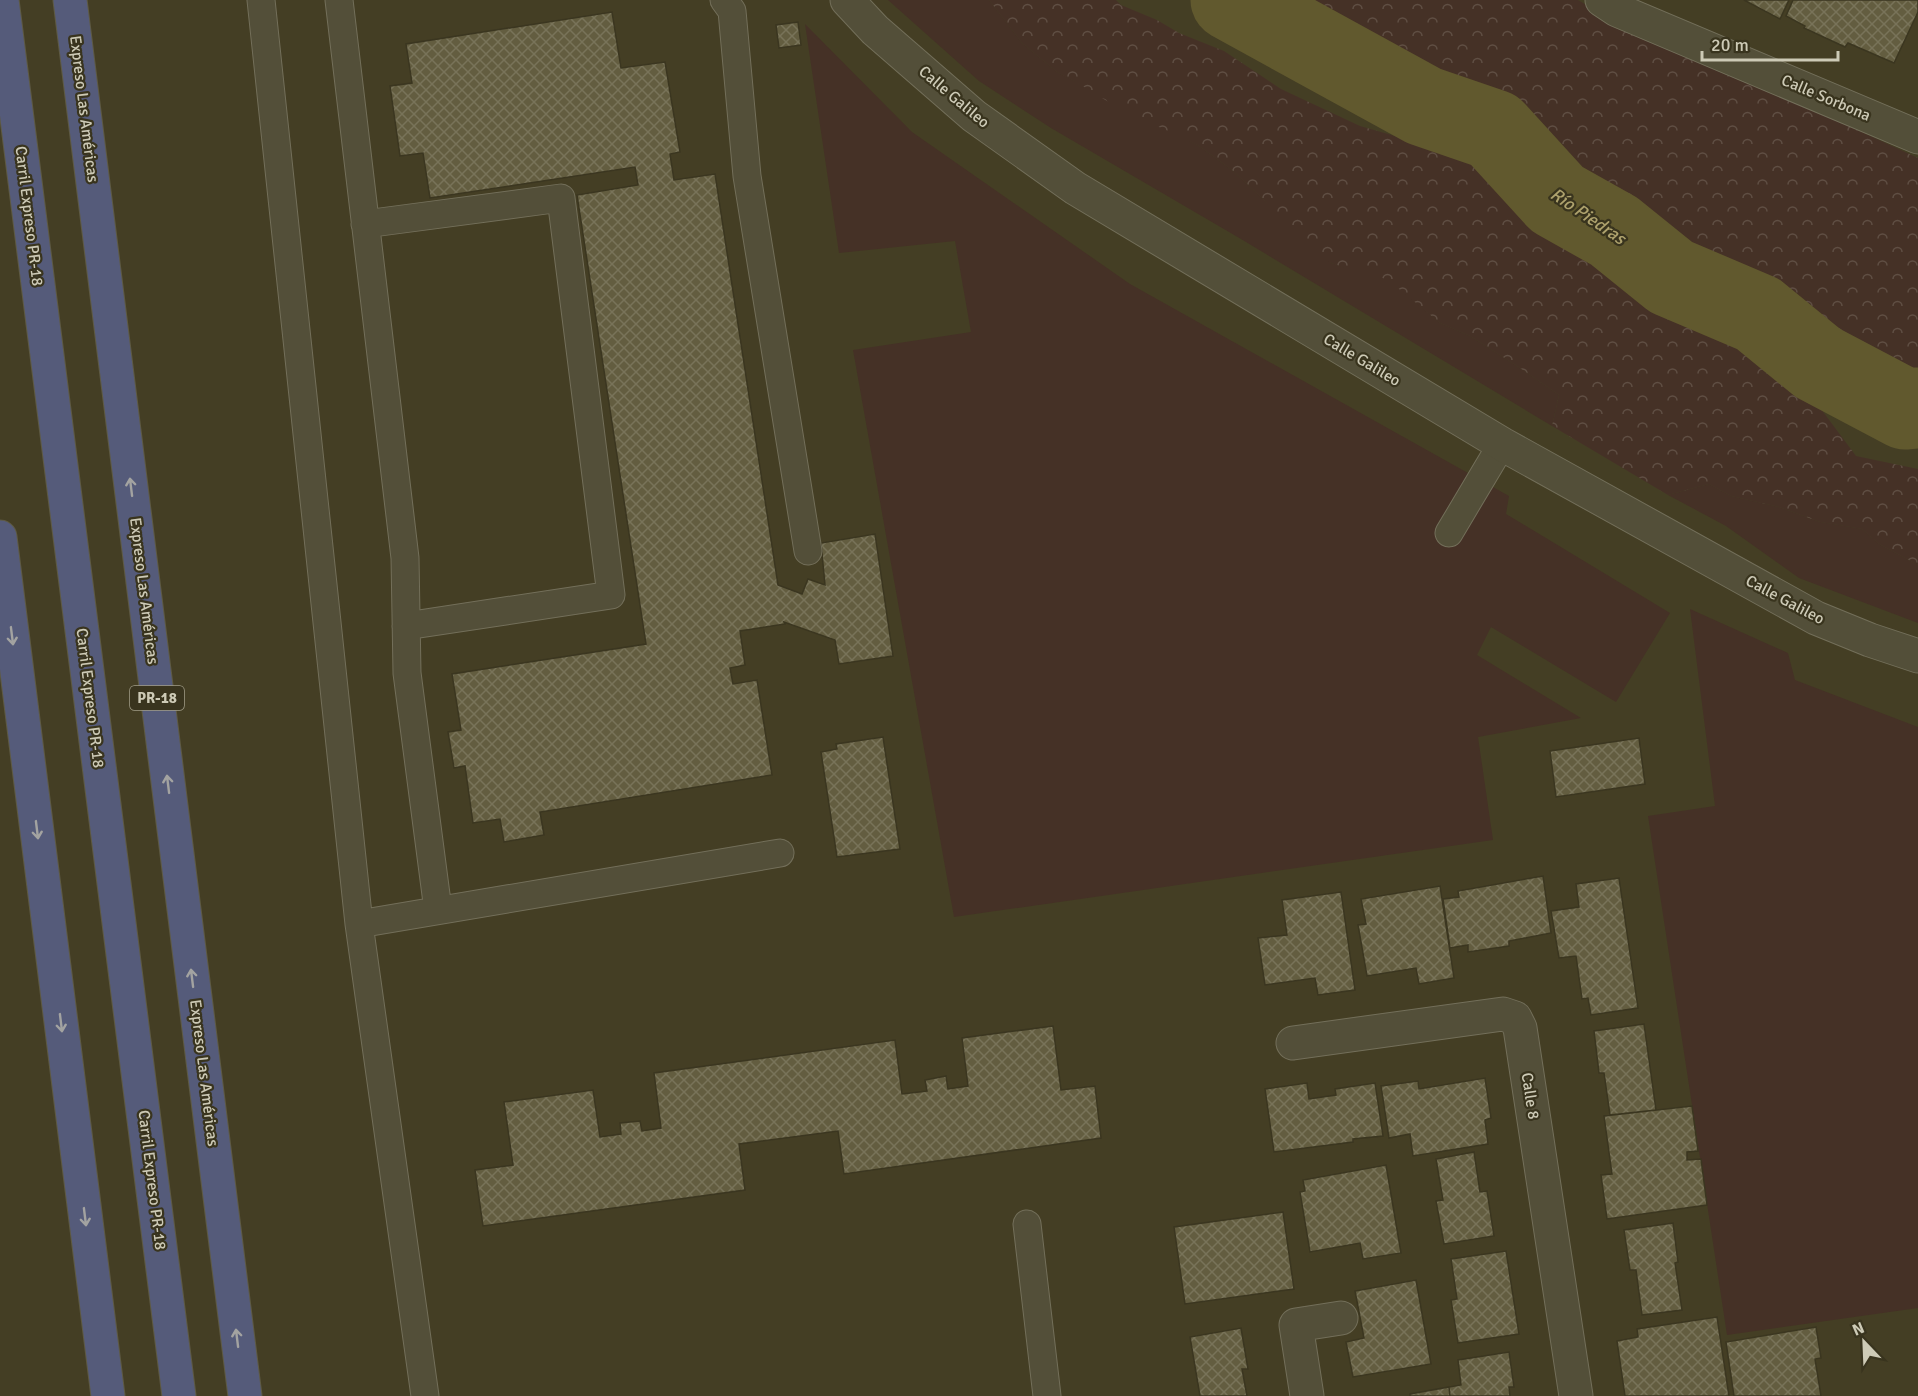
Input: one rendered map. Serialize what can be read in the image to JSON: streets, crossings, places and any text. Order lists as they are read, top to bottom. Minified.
{"streets":{"highway":["Expreso Las Américas","Carril Expreso PR-18","PR-18"],"street":["Calle Galileo","Calle Sorbona","Calle 8"]},"water":["Río Piedras"],"scale_bar":"20 m","north":"top left"}
